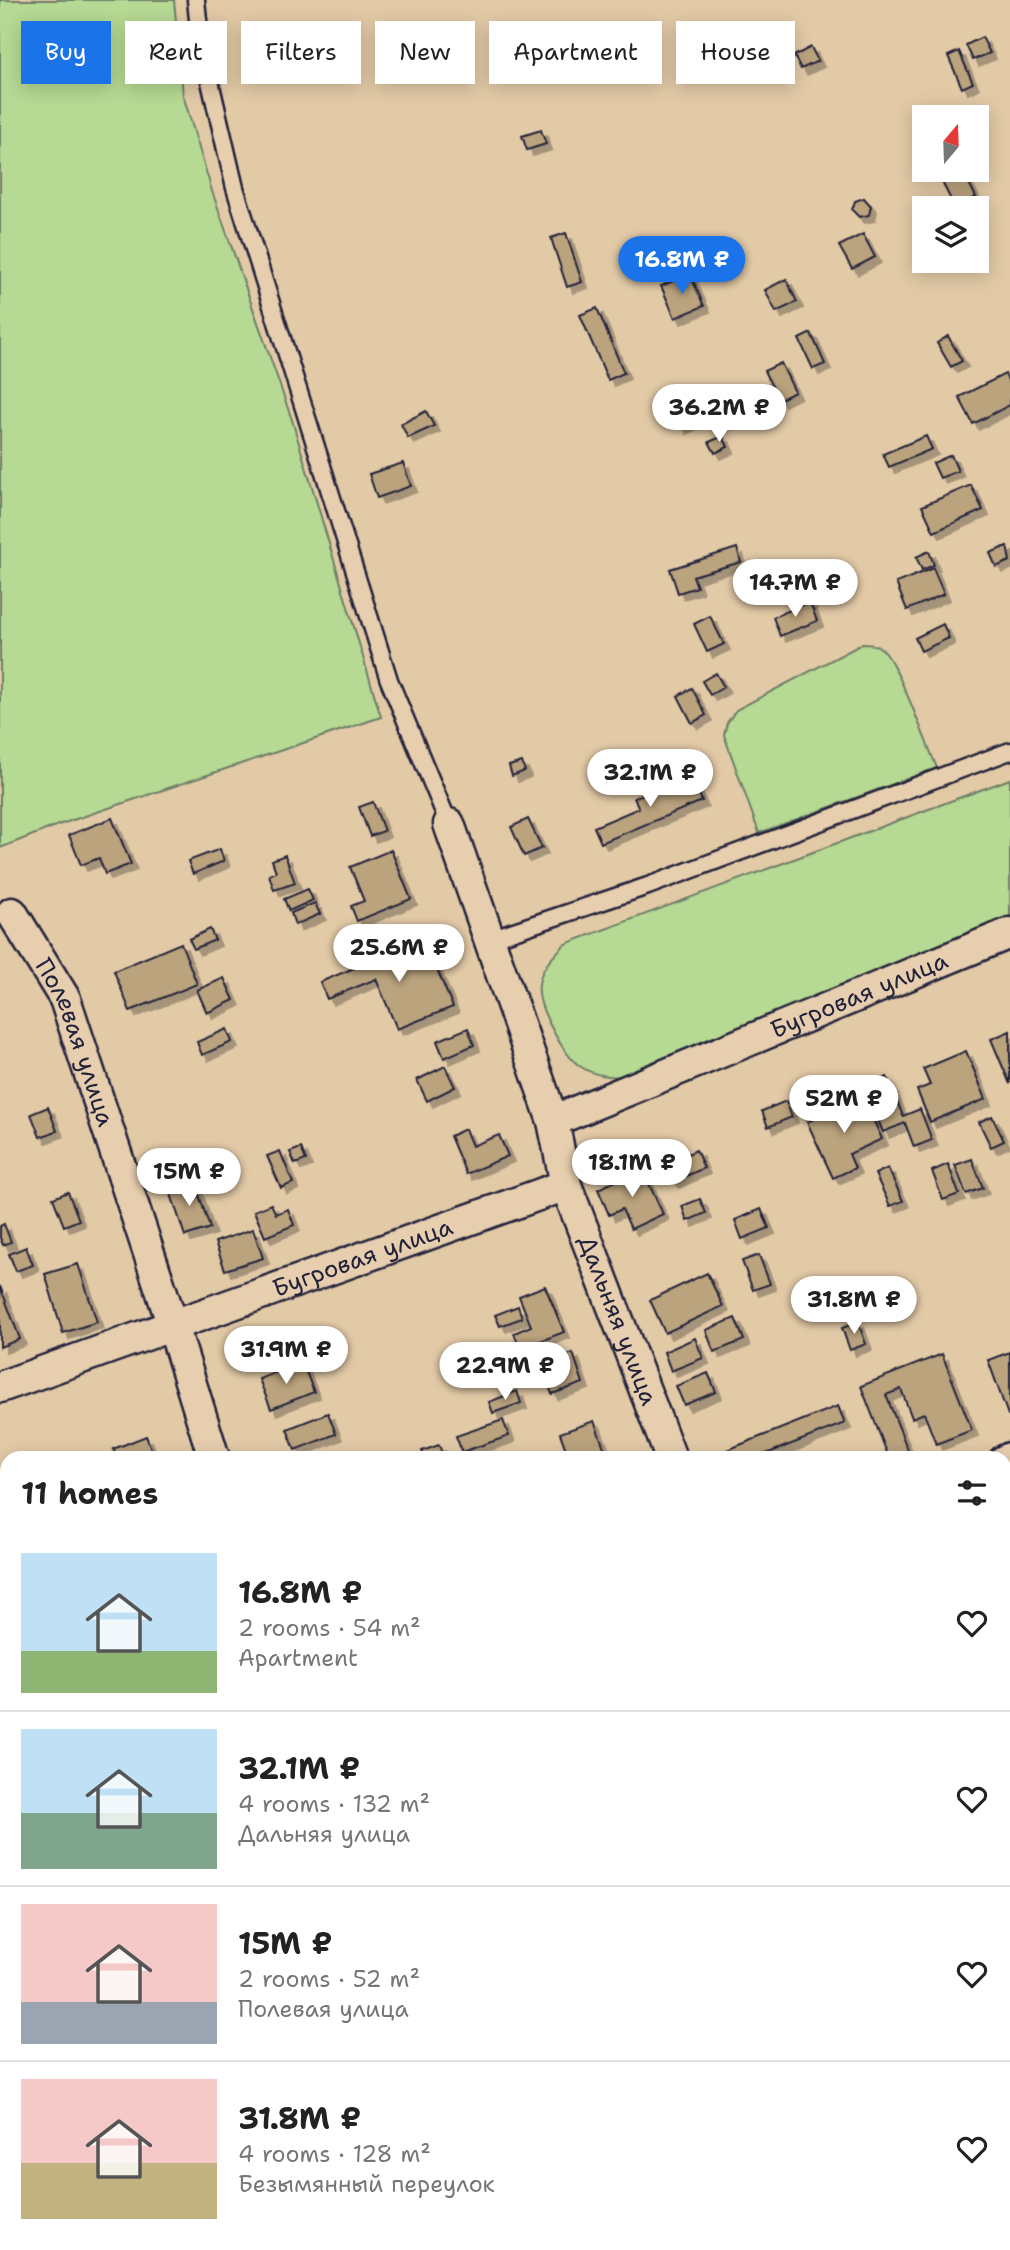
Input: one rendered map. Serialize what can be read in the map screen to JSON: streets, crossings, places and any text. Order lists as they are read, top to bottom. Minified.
{"streets":{"street":["Бугровая улица","Полевая улица","Дальняя улица"]},"crossings":[["Бугровая улица","Полевая улица"],["Бугровая улица","Дальняя улица"]],"north":"top","page":{"chip":["Buy","Rent","Filters","New","Apartment","House"],"price":["16.8M ₽","36.2M ₽","14.7M ₽","32.1M ₽","25.6M ₽","52M ₽","18.1M ₽","15M ₽","31.8M ₽","31.9M ₽","22.9M ₽"],"heading":"11 homes","list":[{"name":"16.8M ₽","note":"2 rooms · 54 m² · Apartment"},{"name":"32.1M ₽","note":"4 rooms · 132 m² · Дальняя улица"},{"name":"15M ₽","note":"2 rooms · 52 m² · Полевая улица"},{"name":"31.8M ₽","note":"4 rooms · 128 m² · Безымянный переулок"}]}}
